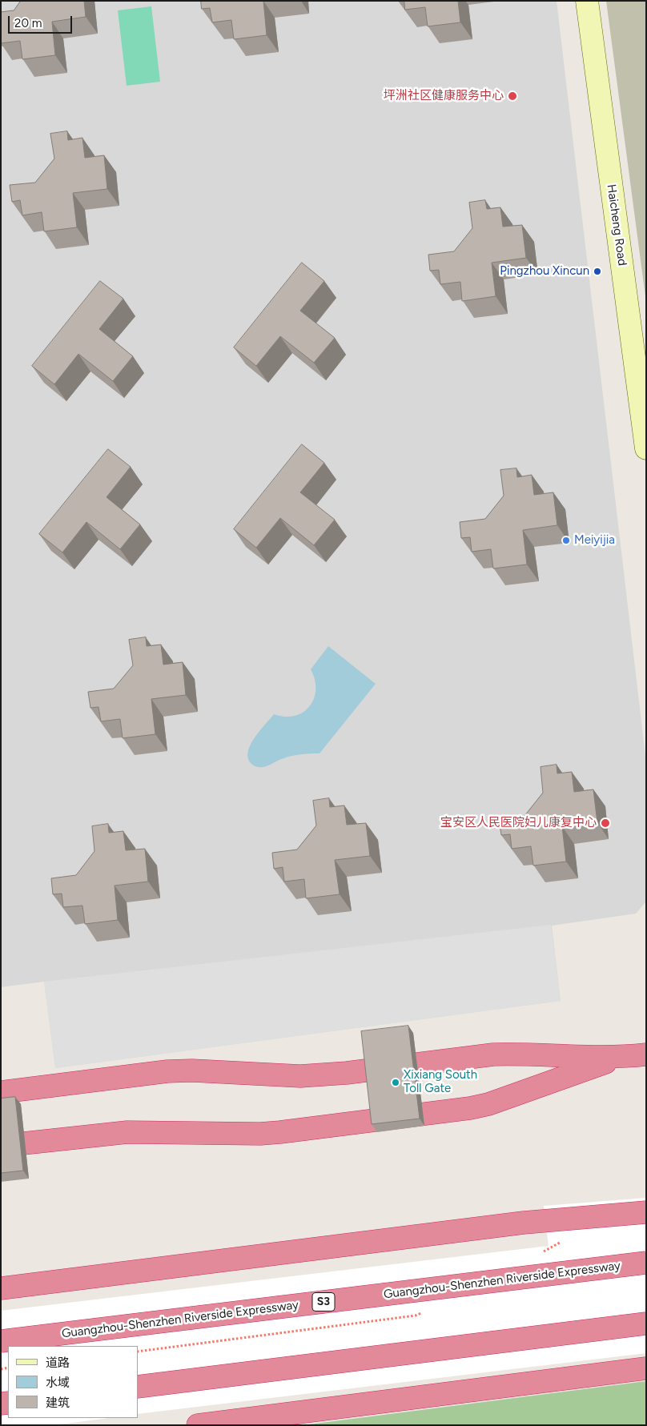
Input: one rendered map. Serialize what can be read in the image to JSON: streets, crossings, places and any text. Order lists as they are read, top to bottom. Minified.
{"streets":{"highway":["Guangzhou-Shenzhen Riverside Expressway","S3"],"main road":["Haicheng Road"]},"places":["坪洲社区健康服务中心","Pingzhou Xincun","Meiyijia","宝安区人民医院妇儿康复中心","Xixiang South Toll Gate"],"legend":["道路","水域","建筑"],"scale_bar":"20 m"}
